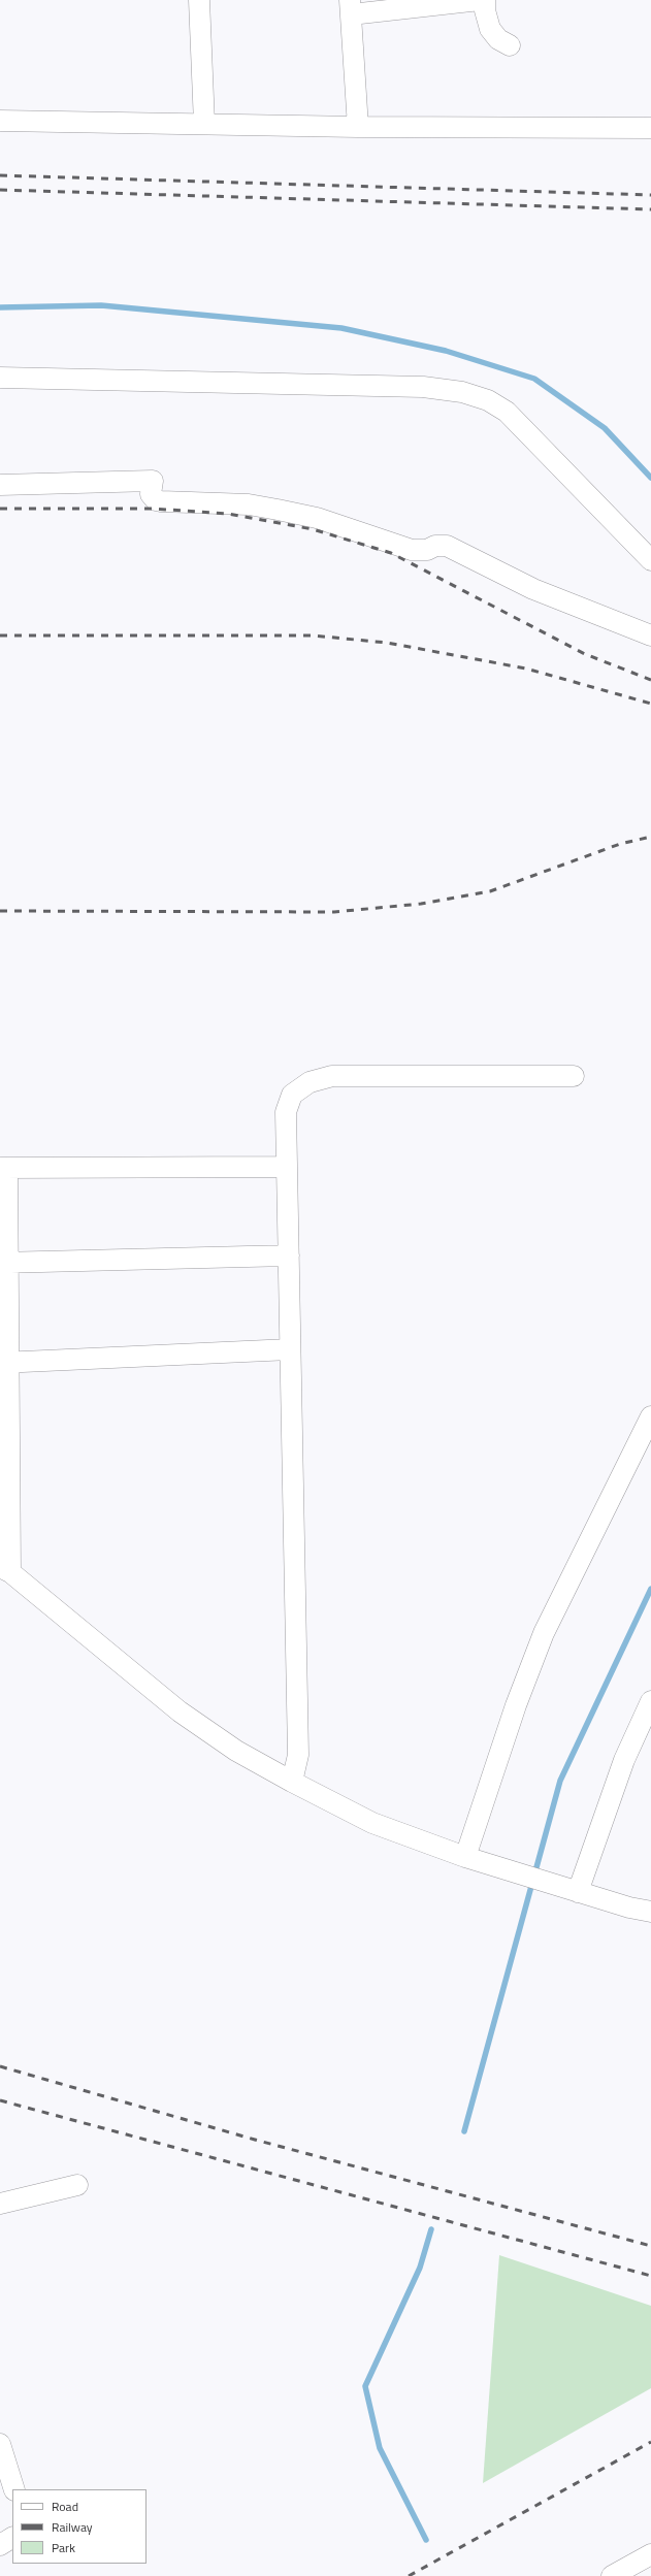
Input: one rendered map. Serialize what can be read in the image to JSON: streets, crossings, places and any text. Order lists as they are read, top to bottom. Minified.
{"legend":["Road","Railway","Park"]}
